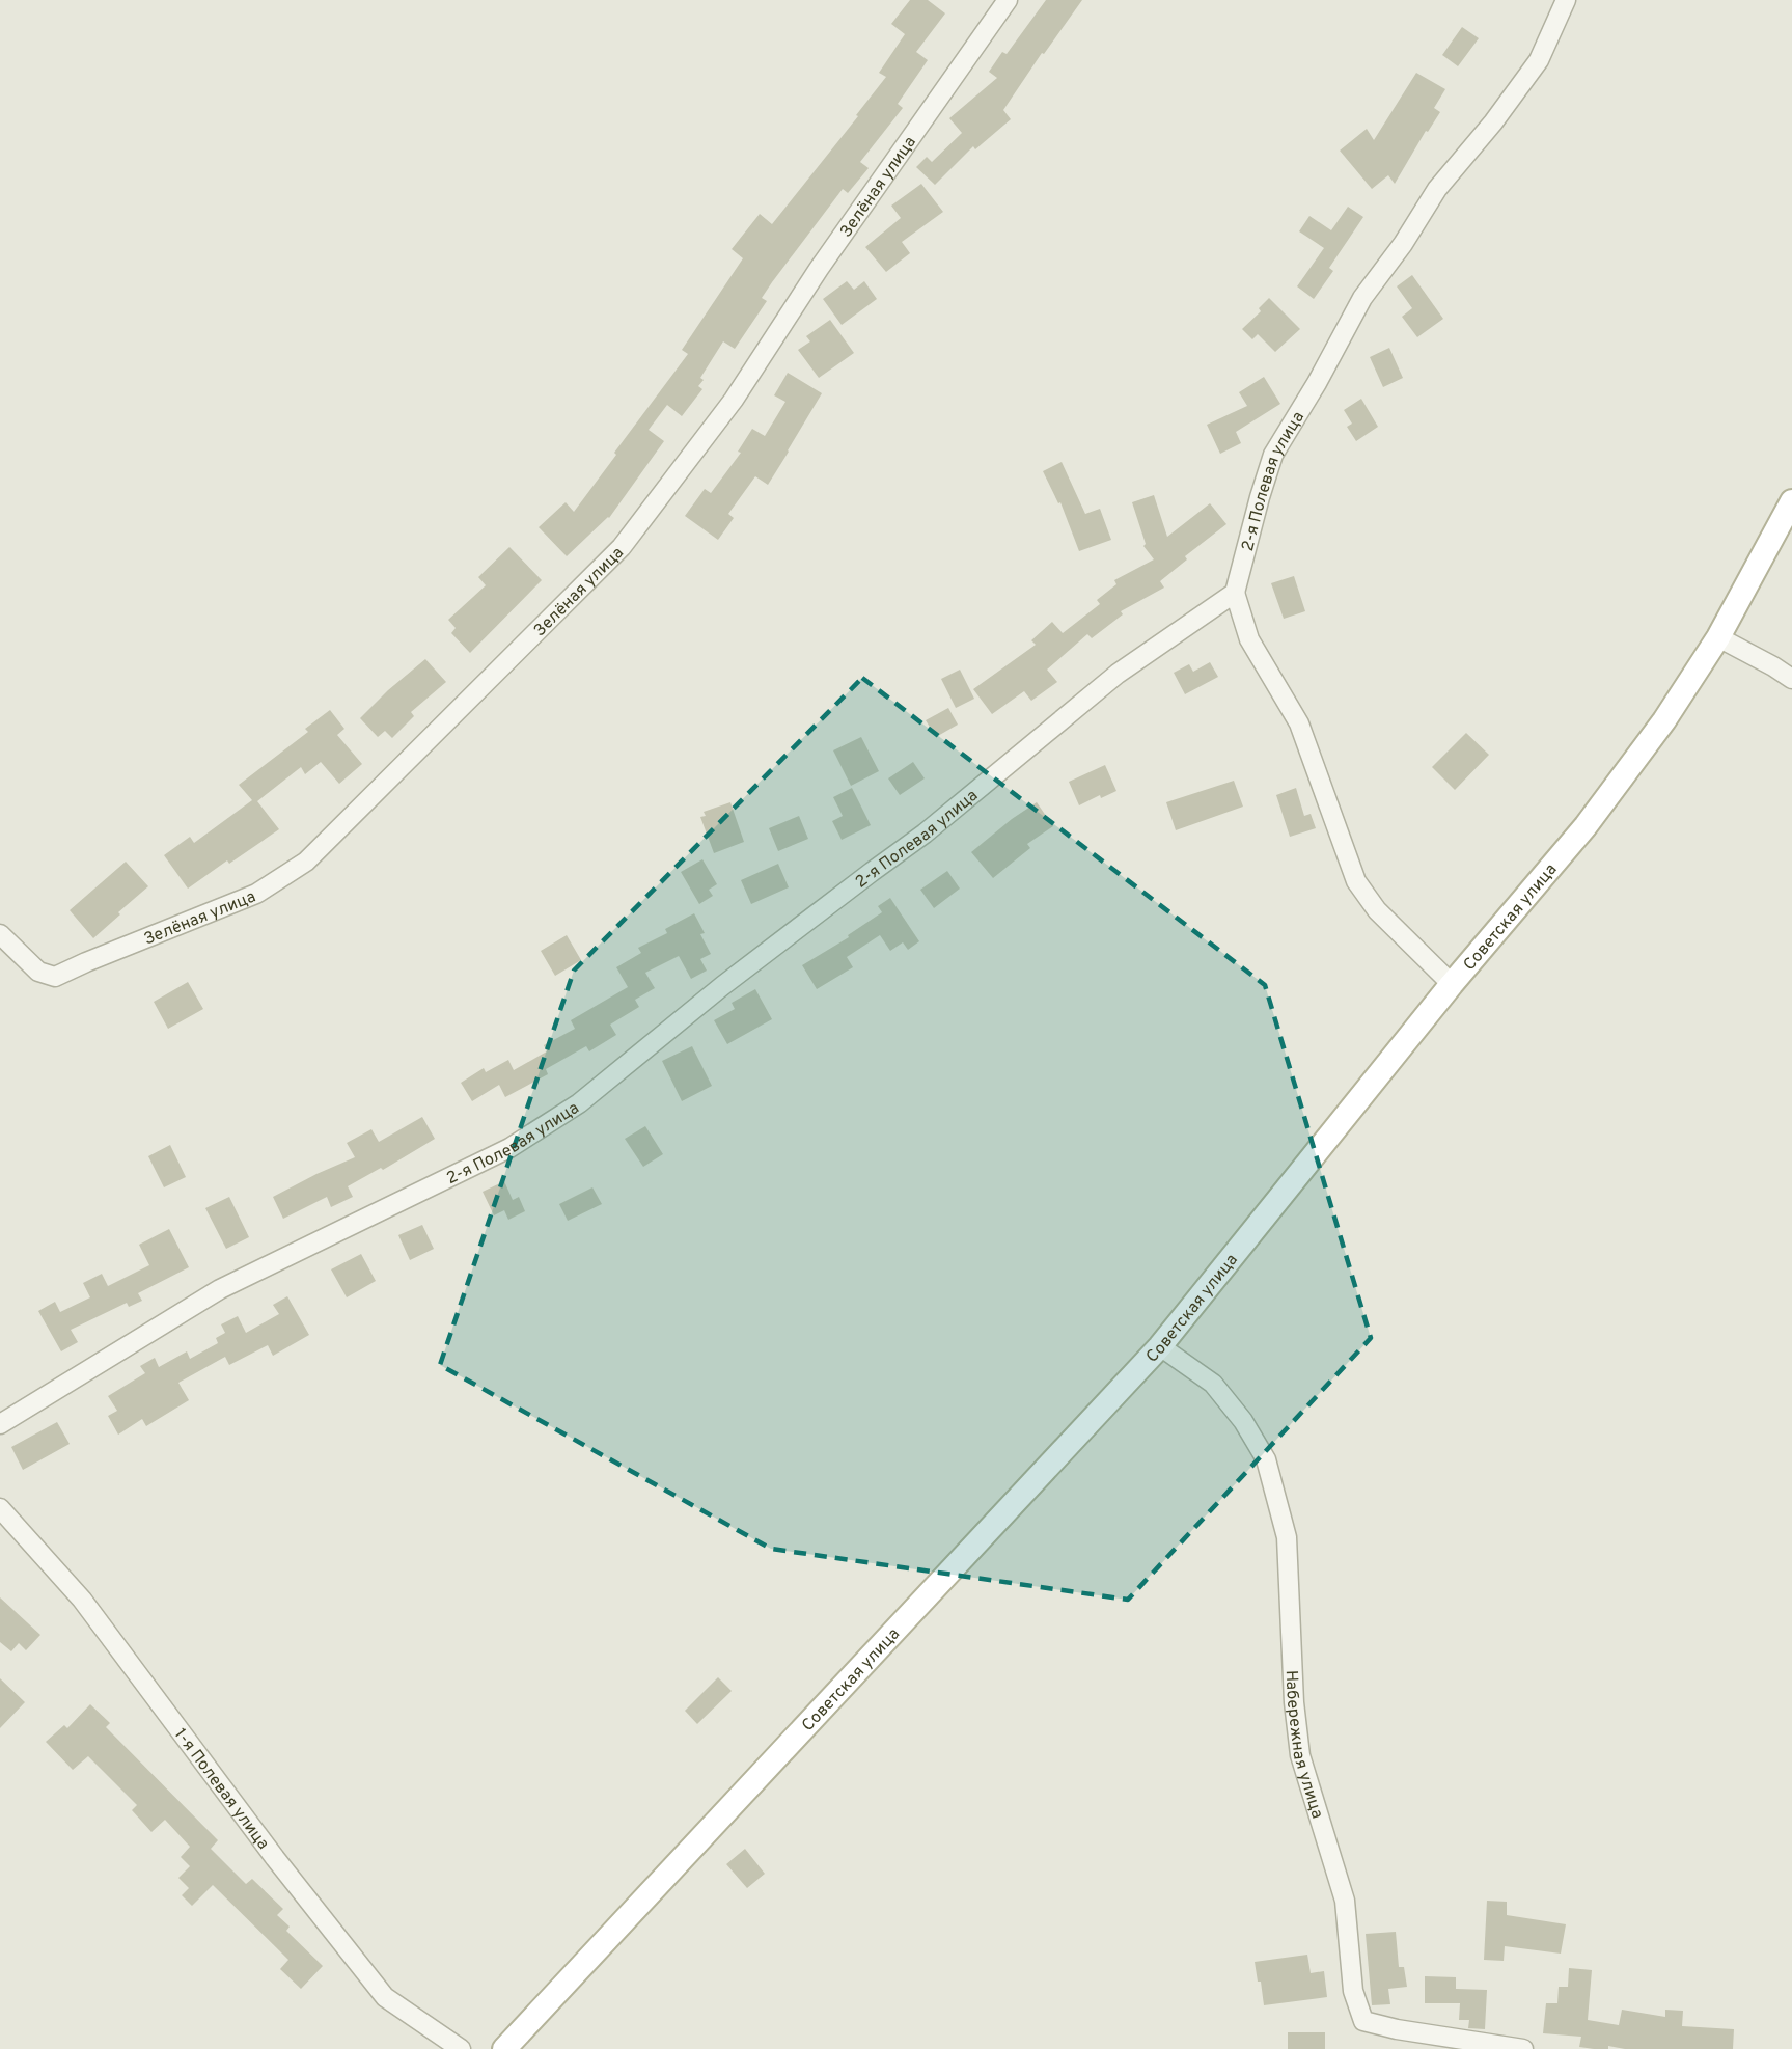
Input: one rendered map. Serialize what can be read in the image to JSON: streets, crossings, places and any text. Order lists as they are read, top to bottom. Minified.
{"streets":{"main road":["Советская улица"],"street":["Зелёная улица","2-я Полевая улица","Набережная улица","1-я Полевая улица"]},"crossings":[["Советская улица","Набережная улица"]]}
